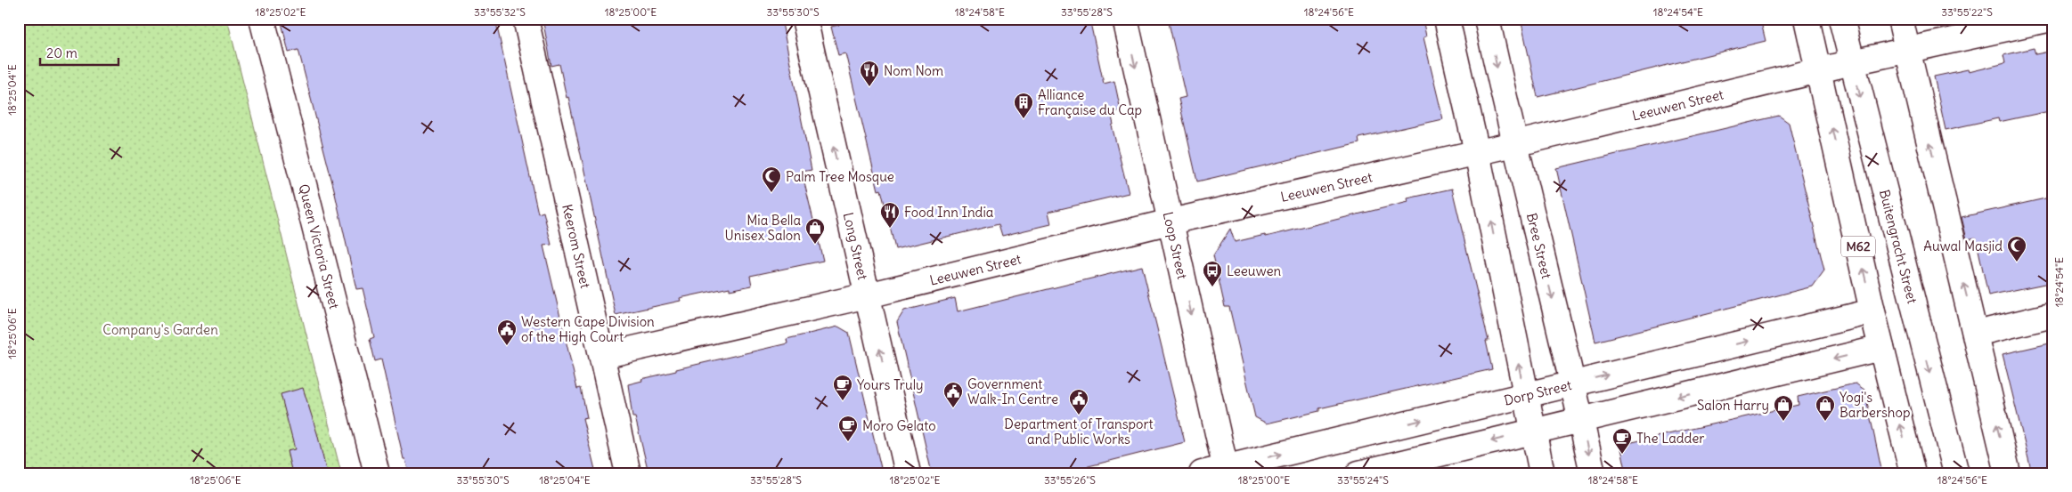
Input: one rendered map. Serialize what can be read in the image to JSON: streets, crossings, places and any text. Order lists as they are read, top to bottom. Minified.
{"streets":{"street":["Leeuwen Street","Queen Victoria Street","Keerom Street","Long Street","Loop Street","Bree Street","M62","Buitengracht Street","Dorp Street"]},"crossings":[["Leeuwen Street","Keerom Street"],["Leeuwen Street","Long Street"],["Leeuwen Street","Loop Street"],["Leeuwen Street","Bree Street"],["Leeuwen Street","M62"],["Leeuwen Street","Buitengracht Street"],["Loop Street","Dorp Street"],["Bree Street","Dorp Street"],["M62","Dorp Street"]],"one_way":["Long Street","Loop Street"],"parks":["Company's Garden"],"places":{"restaurant":["Nom Nom","Food Inn India"],"building":["Alliance Française du Cap"],"mosque":["Palm Tree Mosque","Auwal Masjid"],"shop":["Mia Bella Unisex Salon","Salon Harry","Yogi's Barbershop"],"bus stop":["Leeuwen"],"public building":["Western Cape Division of the High Court","Government Walk-In Centre","Department of Transport and Public Works"],"cafe":["Yours Truly","Moro Gelato","The Ladder"]},"scale_bar":"20 m","coordinates":["18°25'02\"E","33°55'32\"S","18°25'00\"E","33°55'30\"S","18°24'58\"E","33°55'28\"S","18°24'56\"E","18°24'54\"E","33°55'22\"S","18°25'04\"E","18°25'06\"E","33°55'26\"S","33°55'24\"S"]}
